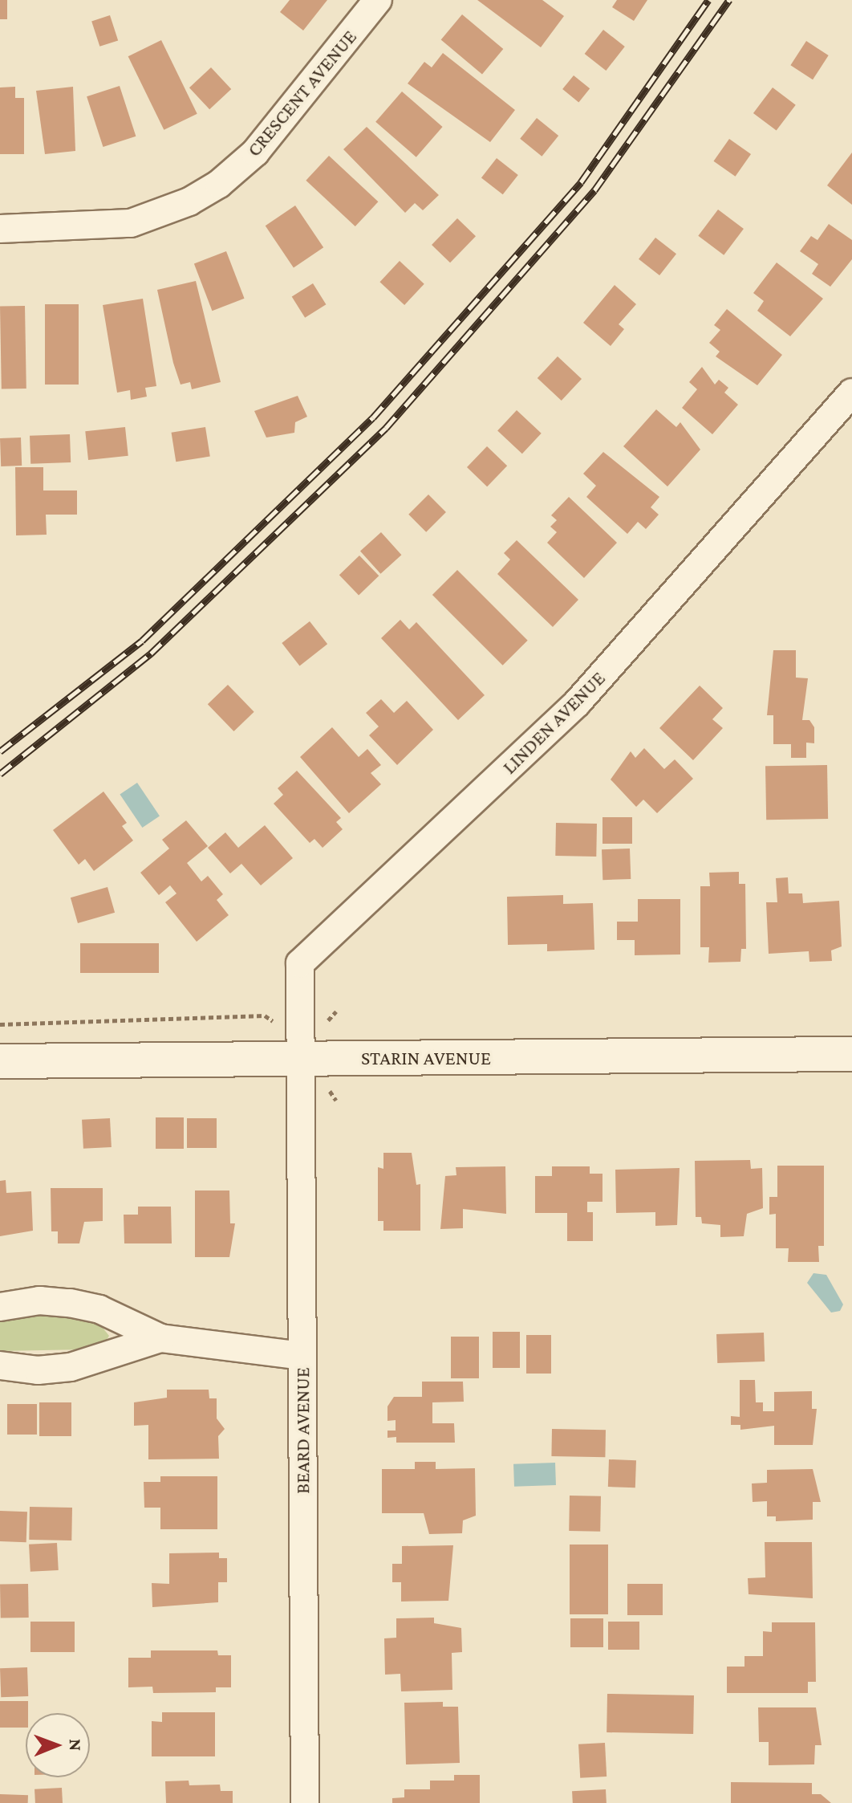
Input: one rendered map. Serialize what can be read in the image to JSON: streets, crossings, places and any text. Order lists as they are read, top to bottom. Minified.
{"streets":{"street":["CRESCENT AVENUE","LINDEN AVENUE","STARIN AVENUE","BEARD AVENUE"]},"crossings":[["LINDEN AVENUE","STARIN AVENUE"],["LINDEN AVENUE","BEARD AVENUE"],["STARIN AVENUE","BEARD AVENUE"]],"north":"right"}
